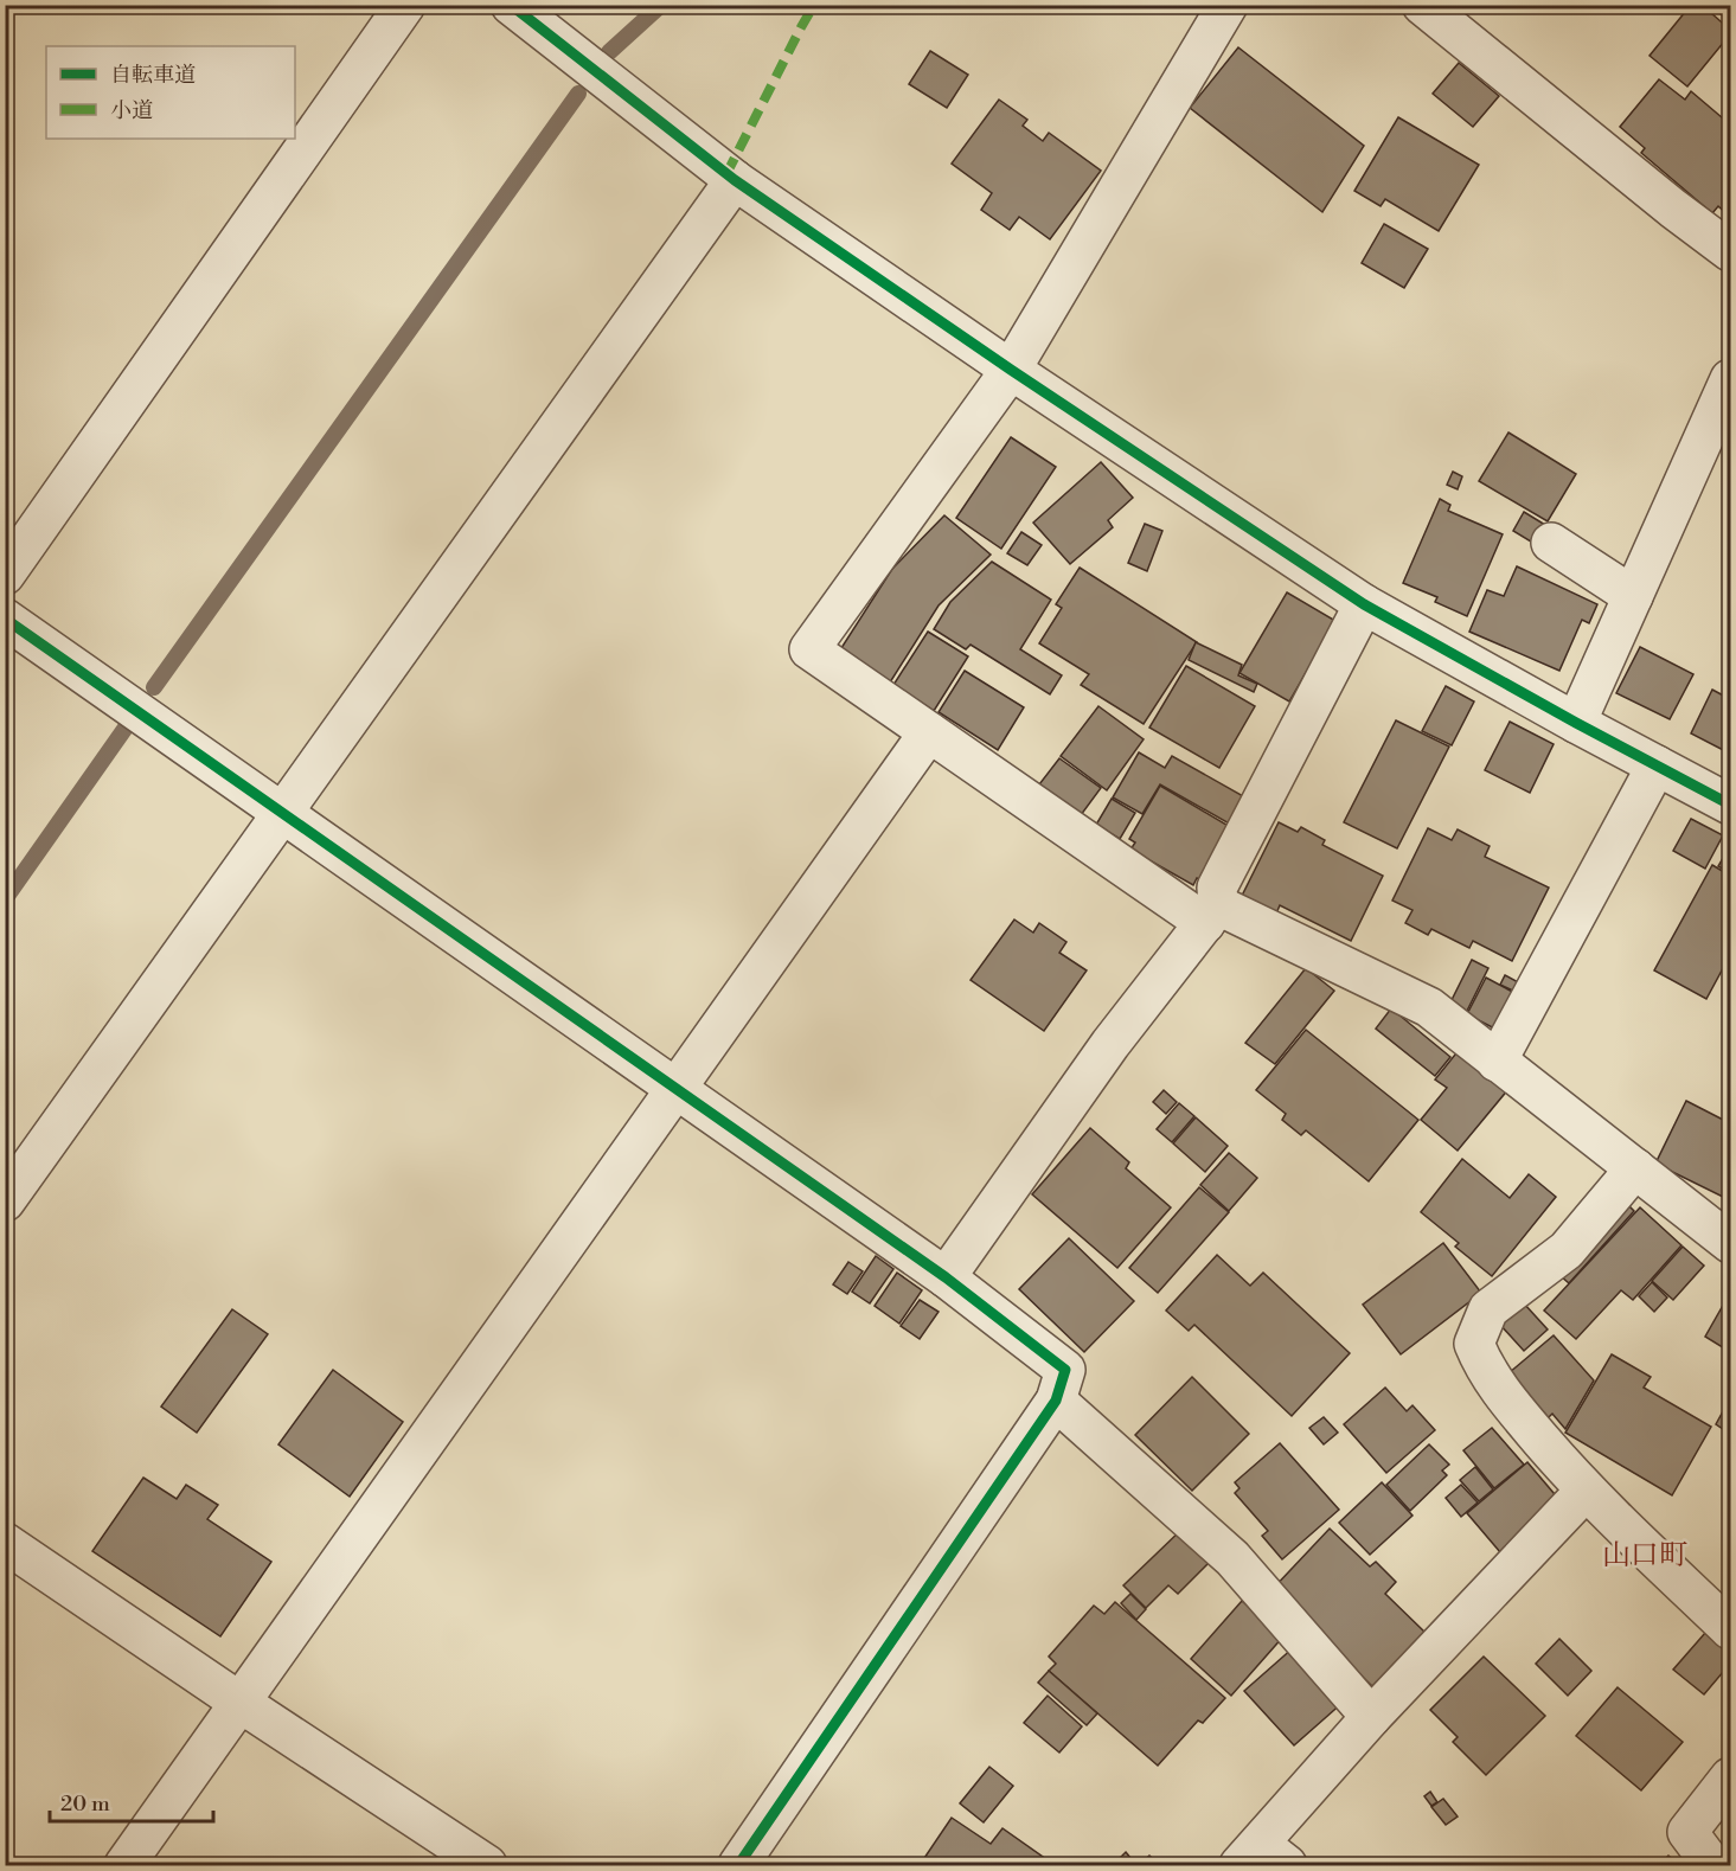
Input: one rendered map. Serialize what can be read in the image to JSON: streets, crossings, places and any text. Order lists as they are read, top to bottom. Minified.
{"districts":["山口町"],"legend":["自転車道","小道"],"scale_bar":"20 m"}
